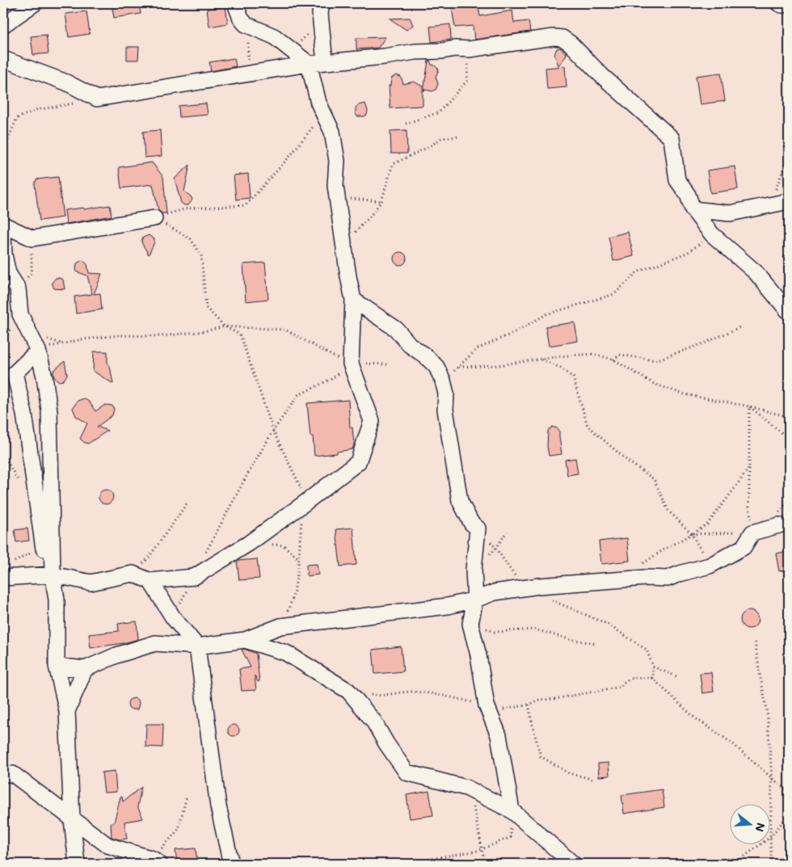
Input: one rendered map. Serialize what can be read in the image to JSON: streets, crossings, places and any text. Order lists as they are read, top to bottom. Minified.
{"north":"right"}
